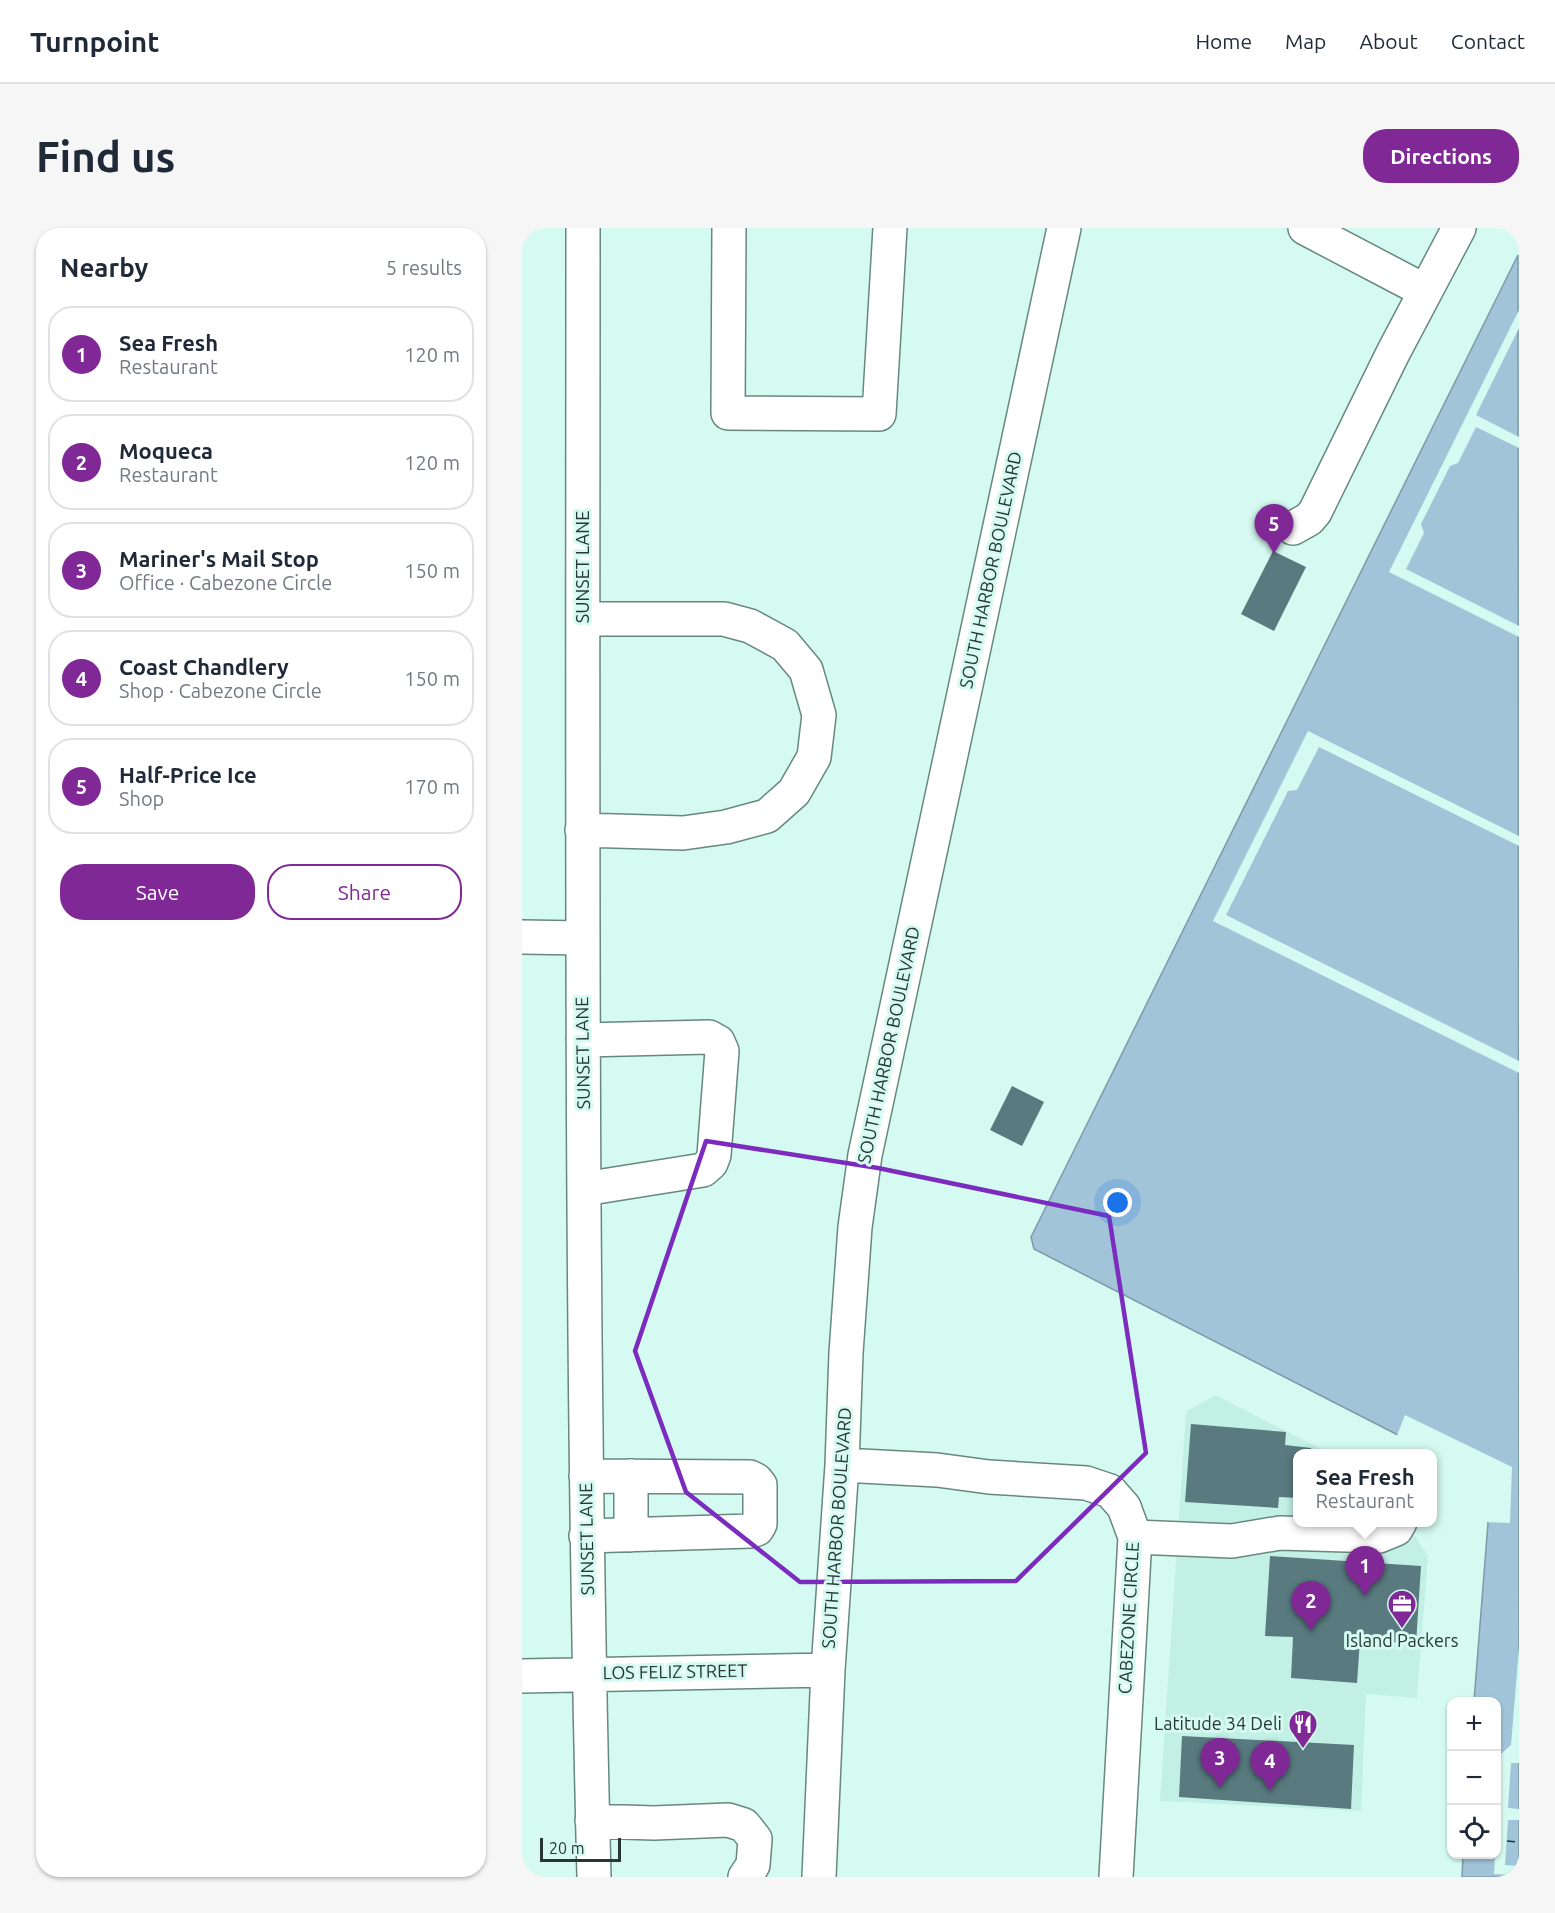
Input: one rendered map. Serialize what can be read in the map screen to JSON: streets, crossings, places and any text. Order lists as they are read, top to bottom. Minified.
{"streets":{"street":["SUNSET LANE","SOUTH HARBOR BOULEVARD","CABEZONE CIRCLE","LOS FELIZ STREET"]},"crossings":[["SUNSET LANE","LOS FELIZ STREET"],["SOUTH HARBOR BOULEVARD","CABEZONE CIRCLE"],["SOUTH HARBOR BOULEVARD","LOS FELIZ STREET"]],"places":{"office":["Island Packers"],"restaurant":["Latitude 34 Deli"]},"scale_bar":"20 m","page":{"header":"Turnpoint","nav":["Home","Map","About","Contact"],"buttons":["Directions",["Save","Share"]],"title":"Find us","heading":["Nearby","5 results"],"list":[{"mark":"1","name":"Sea Fresh","note":"Restaurant","value":"120 m"},{"mark":"2","name":"Moqueca","note":"Restaurant","value":"120 m"},{"mark":"3","name":"Mariner's Mail Stop","note":"Office · Cabezone Circle","value":"150 m"},{"mark":"4","name":"Coast Chandlery","note":"Shop · Cabezone Circle","value":"150 m"},{"mark":"5","name":"Half-Price Ice","note":"Shop","value":"170 m"}],"pins":["5","1","2","3","4"],"popup":["Sea Fresh","Restaurant"],"map_buttons":["+","−"],"scale":"20 m"}}
